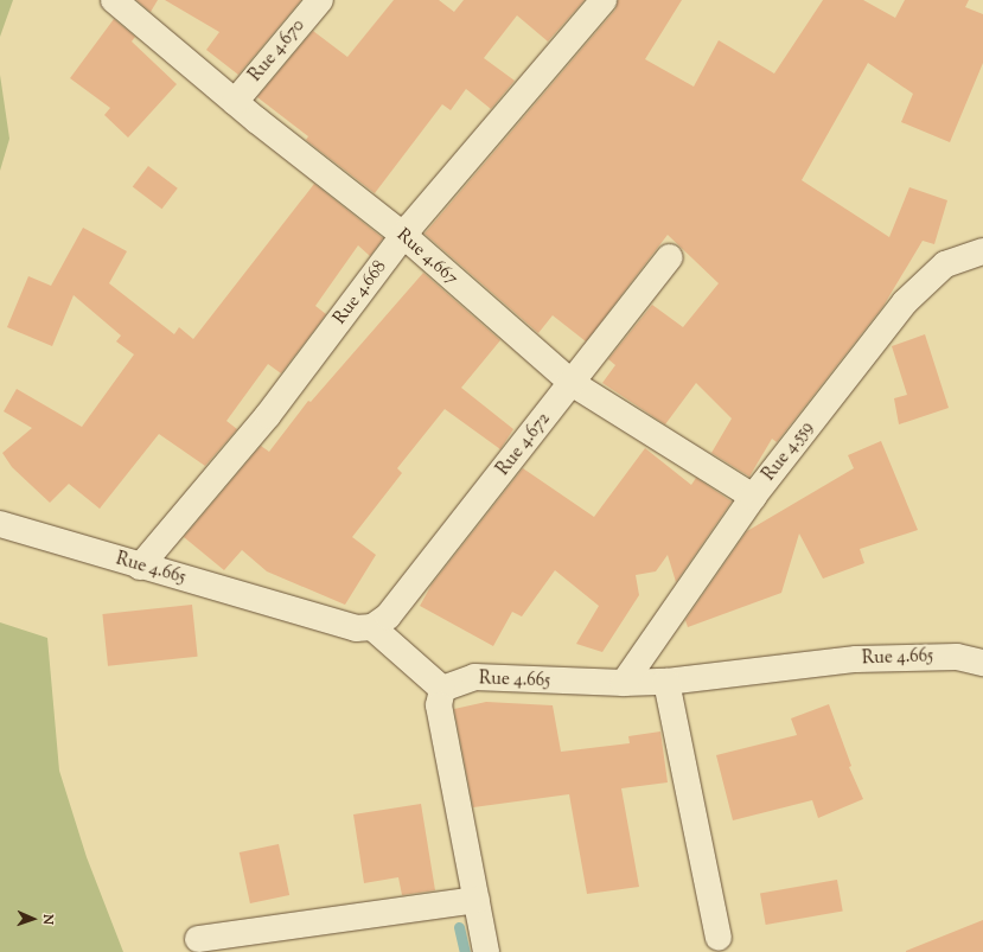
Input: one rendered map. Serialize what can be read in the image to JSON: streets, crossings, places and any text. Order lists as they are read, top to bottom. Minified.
{"streets":{"street":["Rue 4.670","Rue 4.667","Rue 4.668","Rue 4.672","Rue 4.559","Rue 4.665"]},"crossings":[["Rue 4.670","Rue 4.667"],["Rue 4.667","Rue 4.668"],["Rue 4.667","Rue 4.672"],["Rue 4.667","Rue 4.559"],["Rue 4.668","Rue 4.665"],["Rue 4.672","Rue 4.665"],["Rue 4.559","Rue 4.665"]],"north":"right"}
